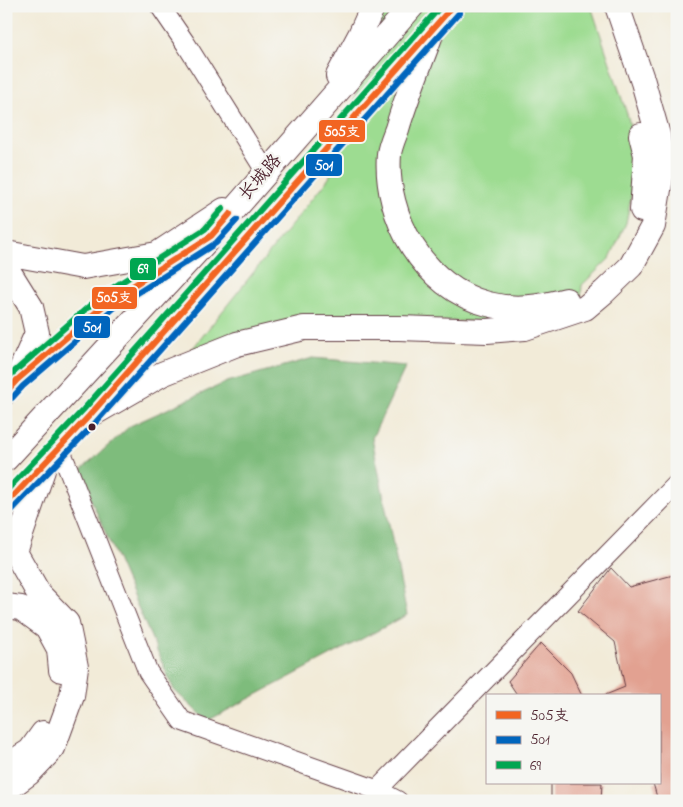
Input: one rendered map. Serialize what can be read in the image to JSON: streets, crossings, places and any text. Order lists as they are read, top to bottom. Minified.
{"streets":{"main road":["长城路"]},"lines":["transit line 505支","transit line 69","transit line 501"],"legend":["505支","501","69"]}
